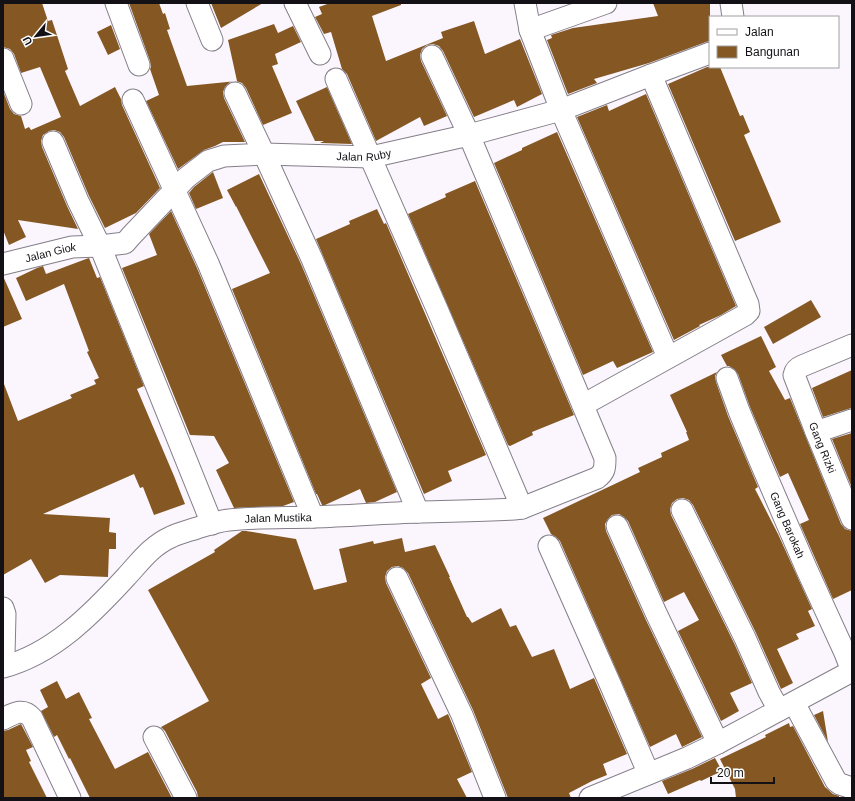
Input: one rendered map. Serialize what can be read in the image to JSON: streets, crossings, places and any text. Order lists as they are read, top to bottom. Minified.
{"streets":{"street":["Jalan Ruby","Jalan Giok","Gang Rizki","Jalan Mustika","Gang Barokah"]},"crossings":[["Jalan Ruby","Jalan Giok"]],"legend":["Jalan","Bangunan"],"scale_bar":"20 m","north":"bottom left"}
